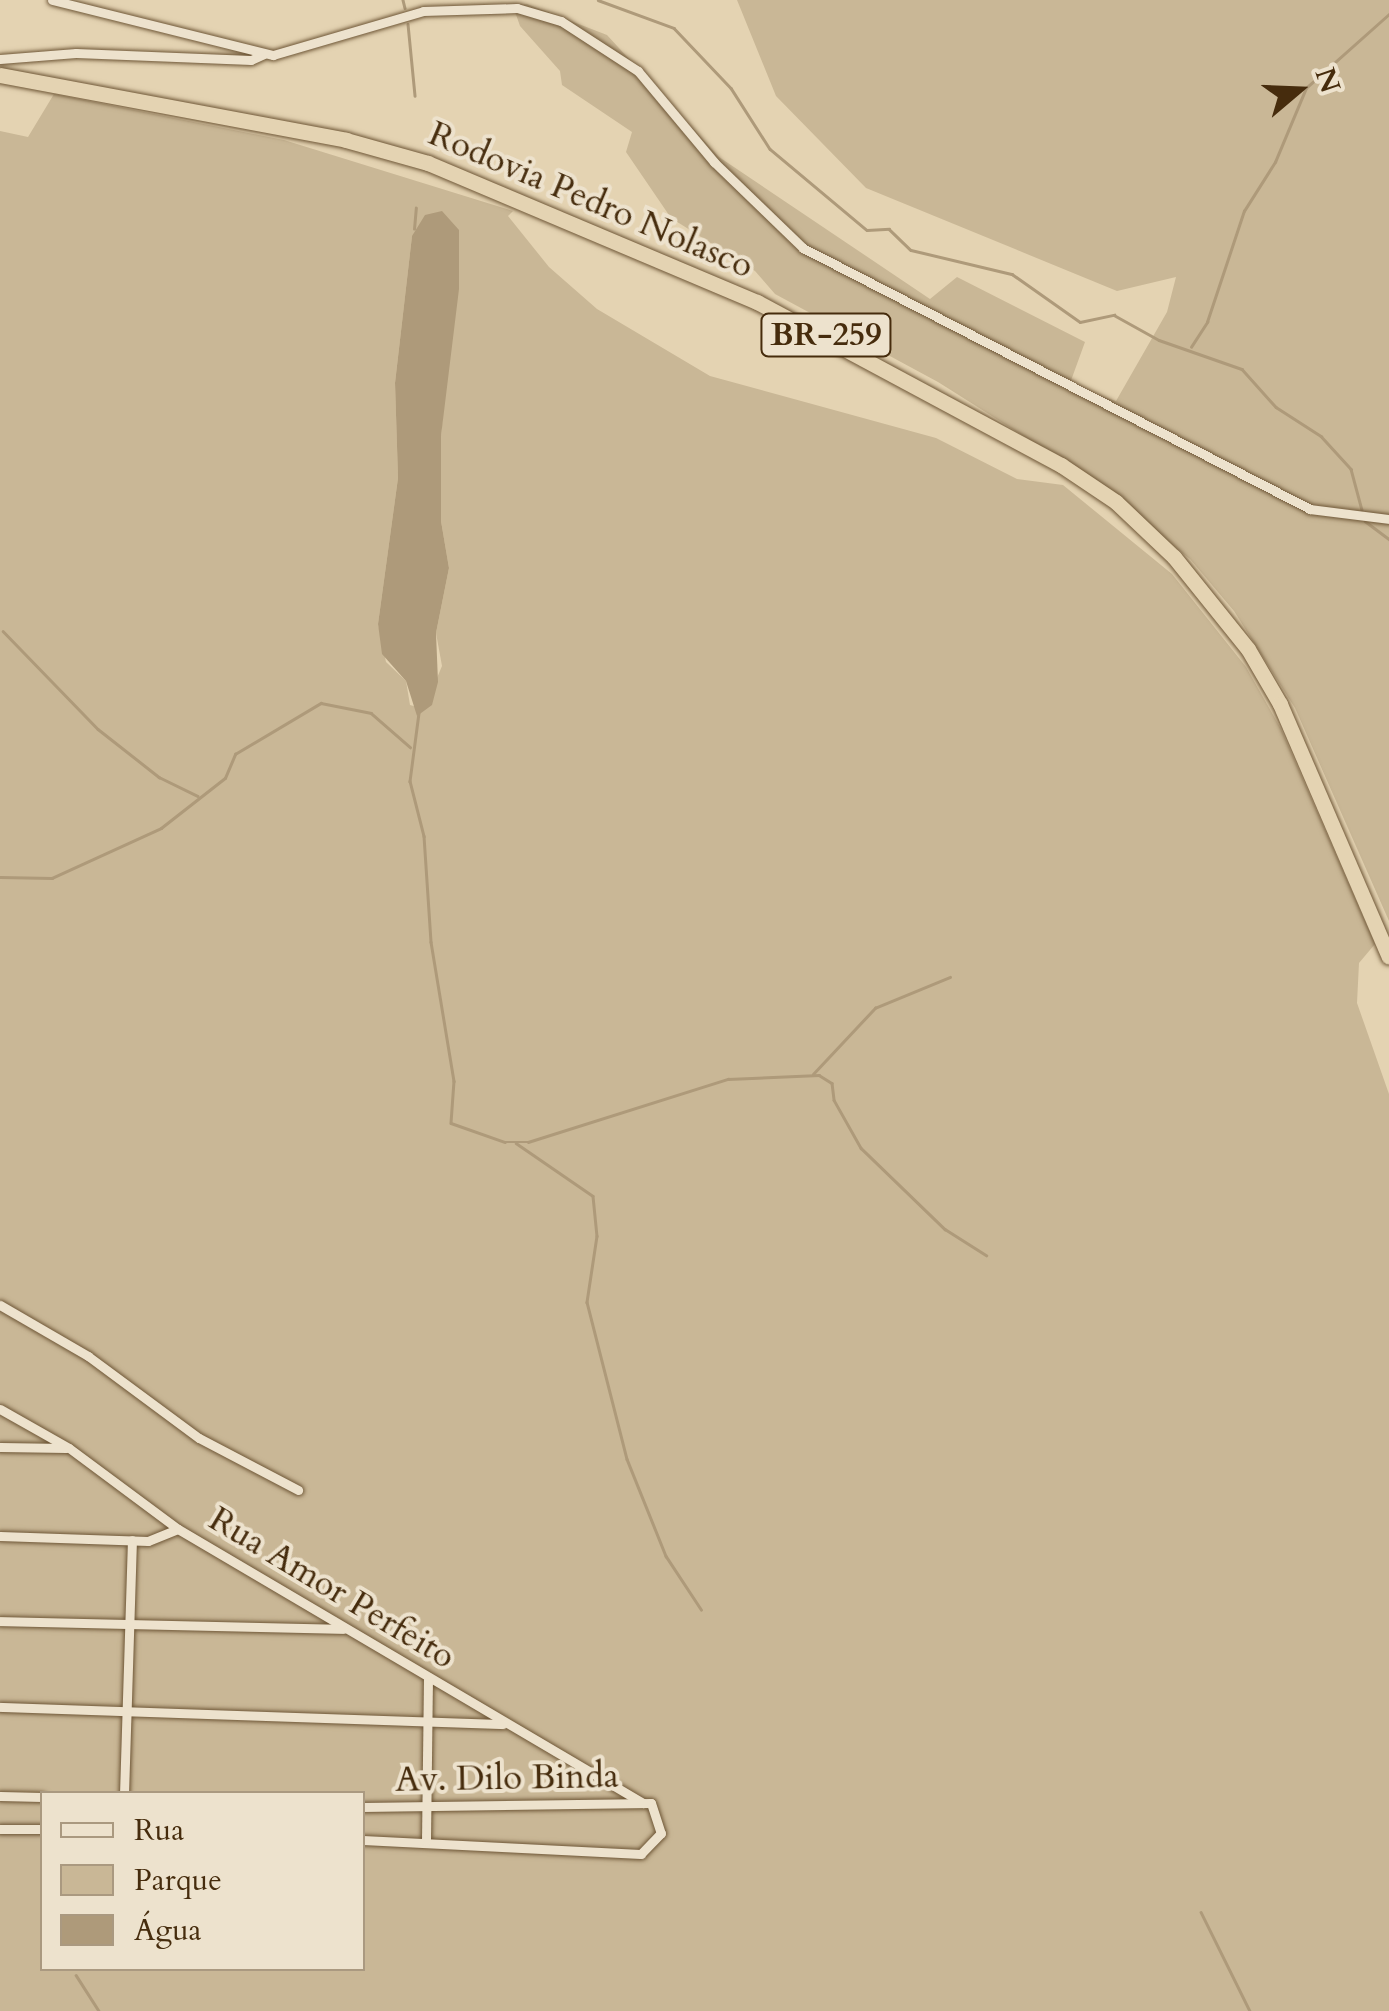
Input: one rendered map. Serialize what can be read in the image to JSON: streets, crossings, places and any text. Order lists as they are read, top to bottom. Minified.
{"streets":{"highway":["Rodovia Pedro Nolasco","BR-259"],"street":["Rua Amor Perfeito","Av. Dilo Binda"]},"crossings":[["Rua Amor Perfeito","Av. Dilo Binda"]],"legend":["Rua","Parque","Água"],"north":"right"}
